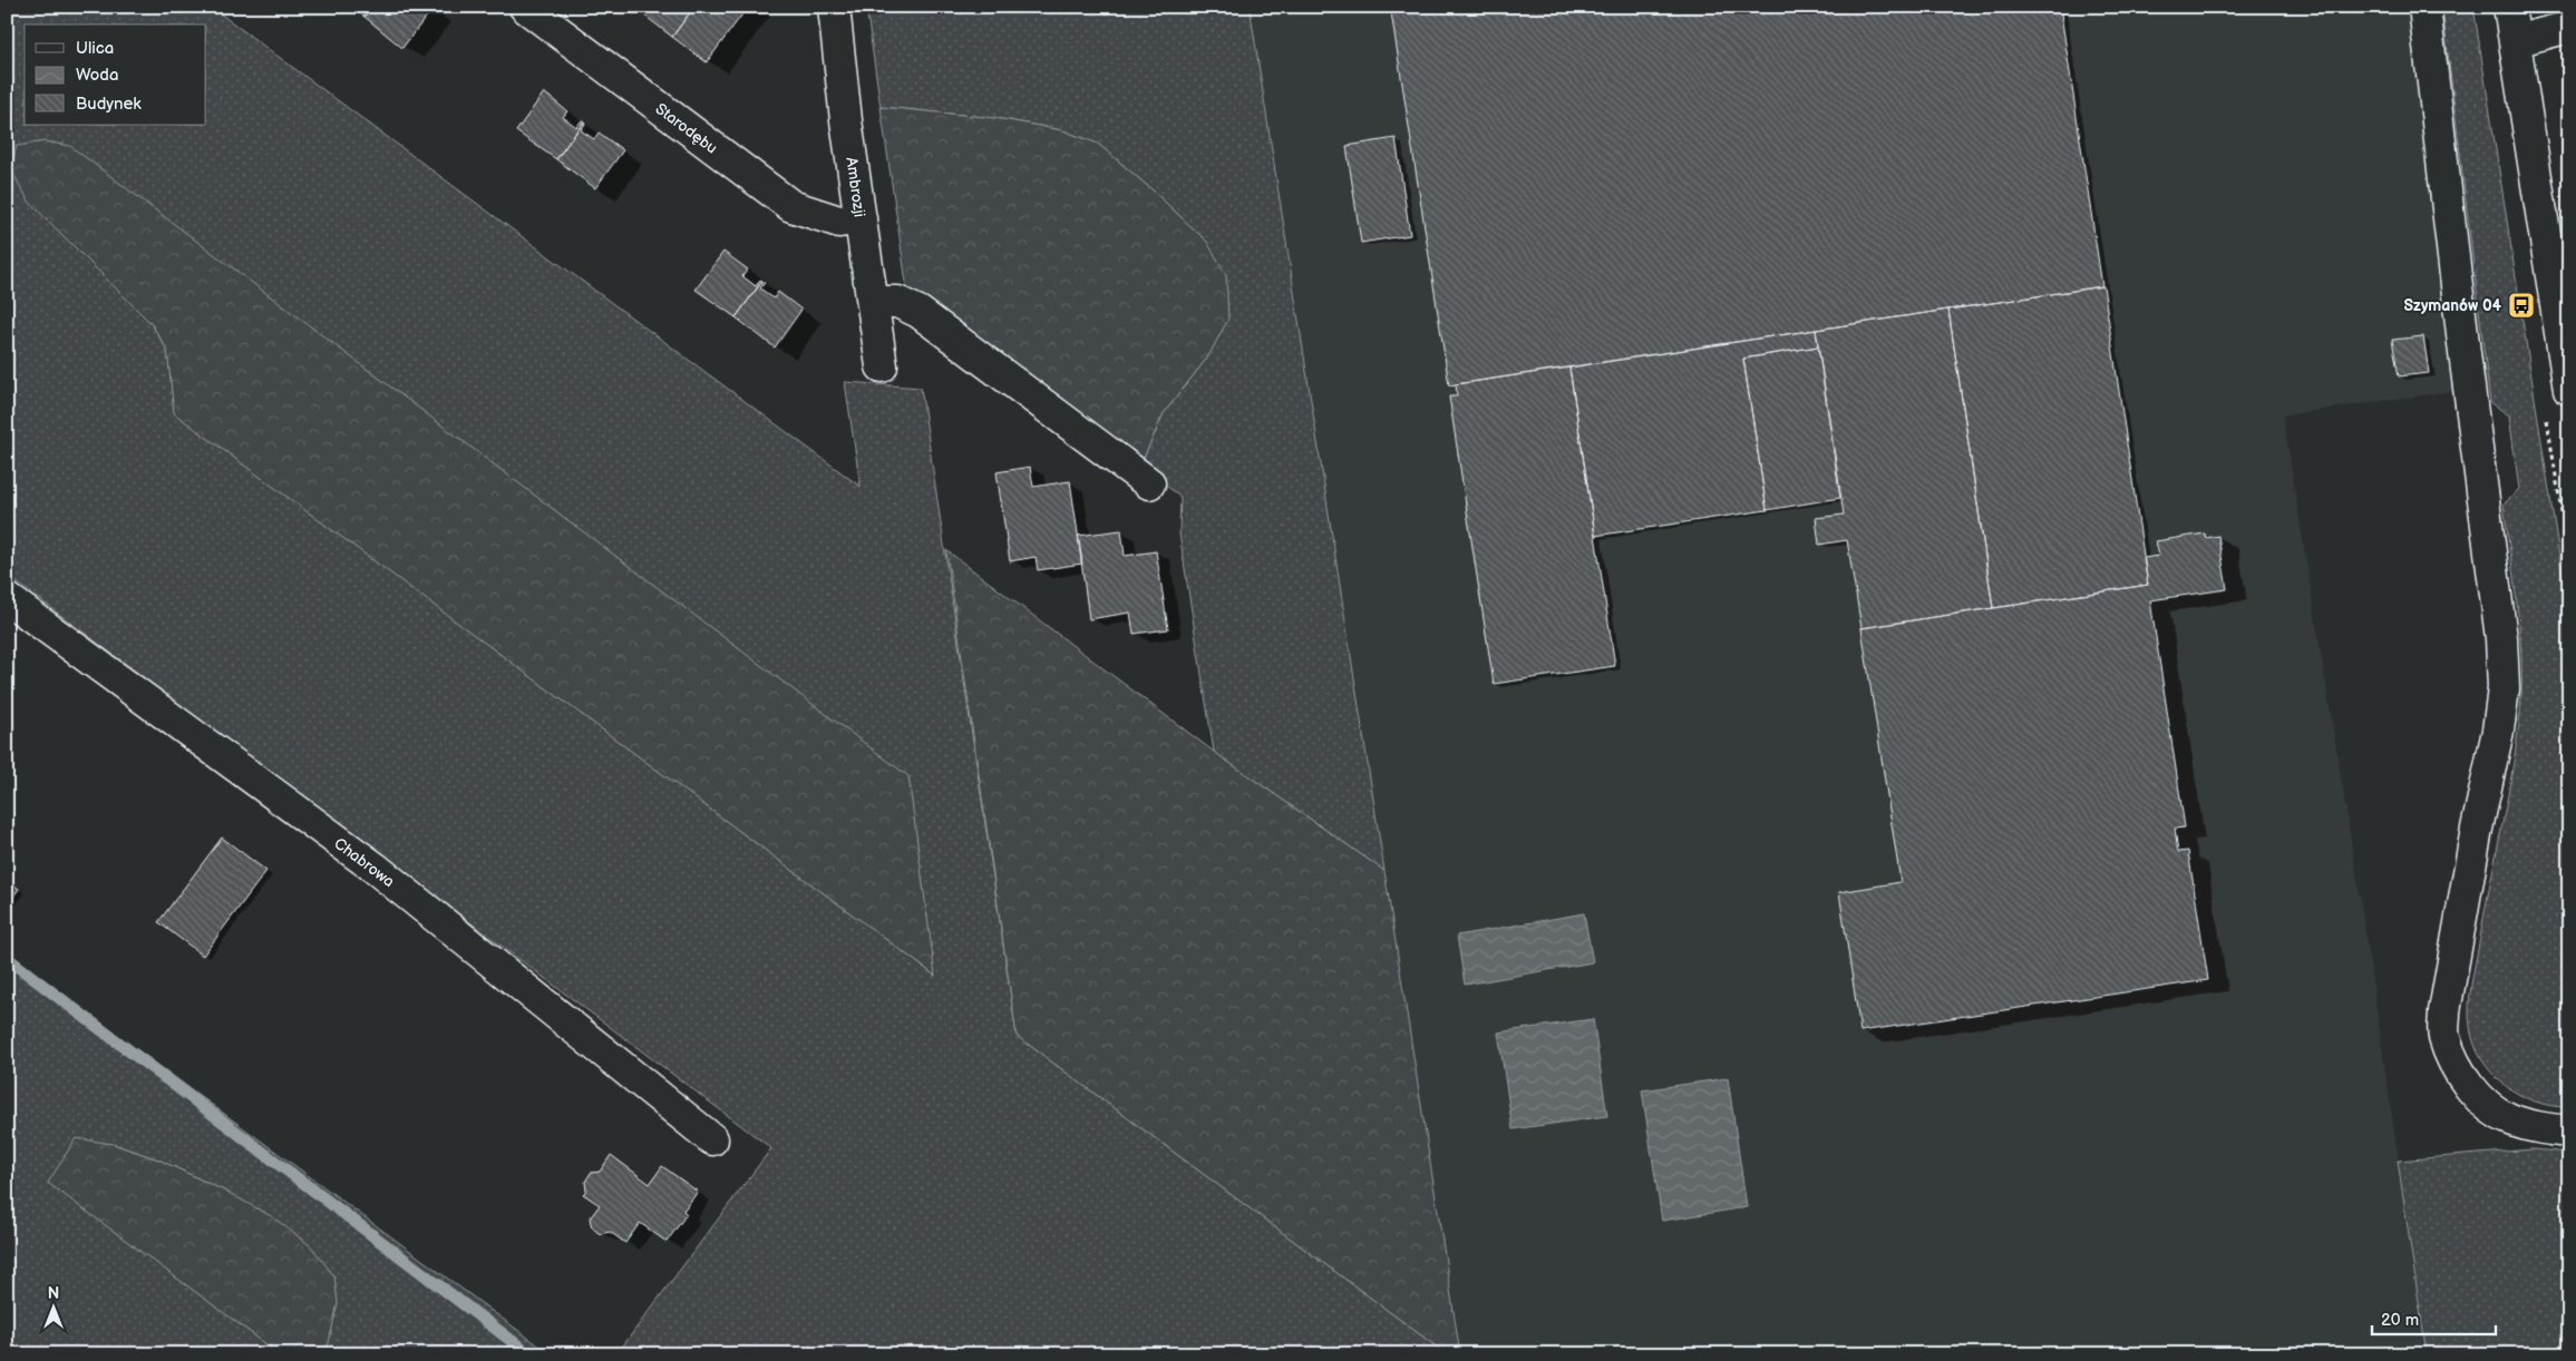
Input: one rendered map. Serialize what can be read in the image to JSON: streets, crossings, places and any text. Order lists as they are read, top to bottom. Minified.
{"streets":{"street":["Starodębu","Ambrozji","Chabrowa"]},"crossings":[["Starodębu","Ambrozji"]],"places":{"bus stop":["Szymanów 04"]},"legend":["Ulica","Woda","Budynek"],"scale_bar":"20 m","north":"top"}
